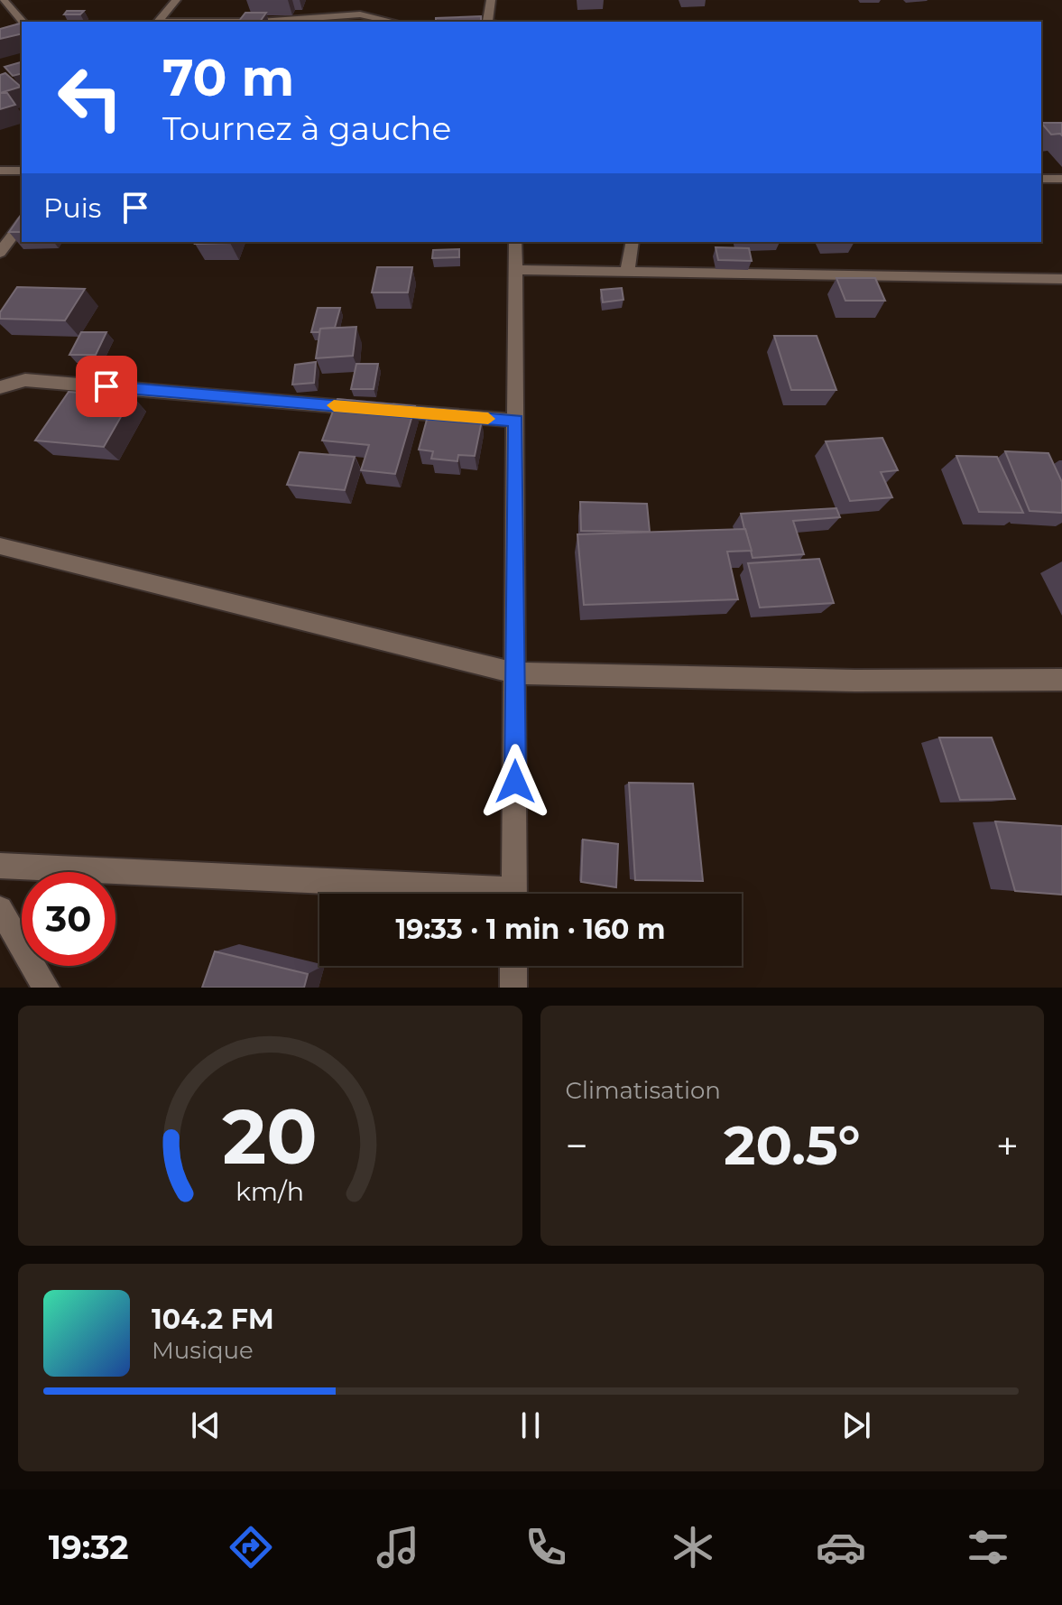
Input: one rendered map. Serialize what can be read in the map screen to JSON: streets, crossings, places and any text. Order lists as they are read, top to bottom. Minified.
{"page":{"turn":["70 m","Tournez à gauche"],"then":"Puis","limit":"30","trip":"19:33 · 1 min · 160 m","tile":"Climatisation","heat":["−","20.5°","+"],"song":["104.2 FM","Musique"],"tabs":"19:32","gauge":["20","km/h"]}}
